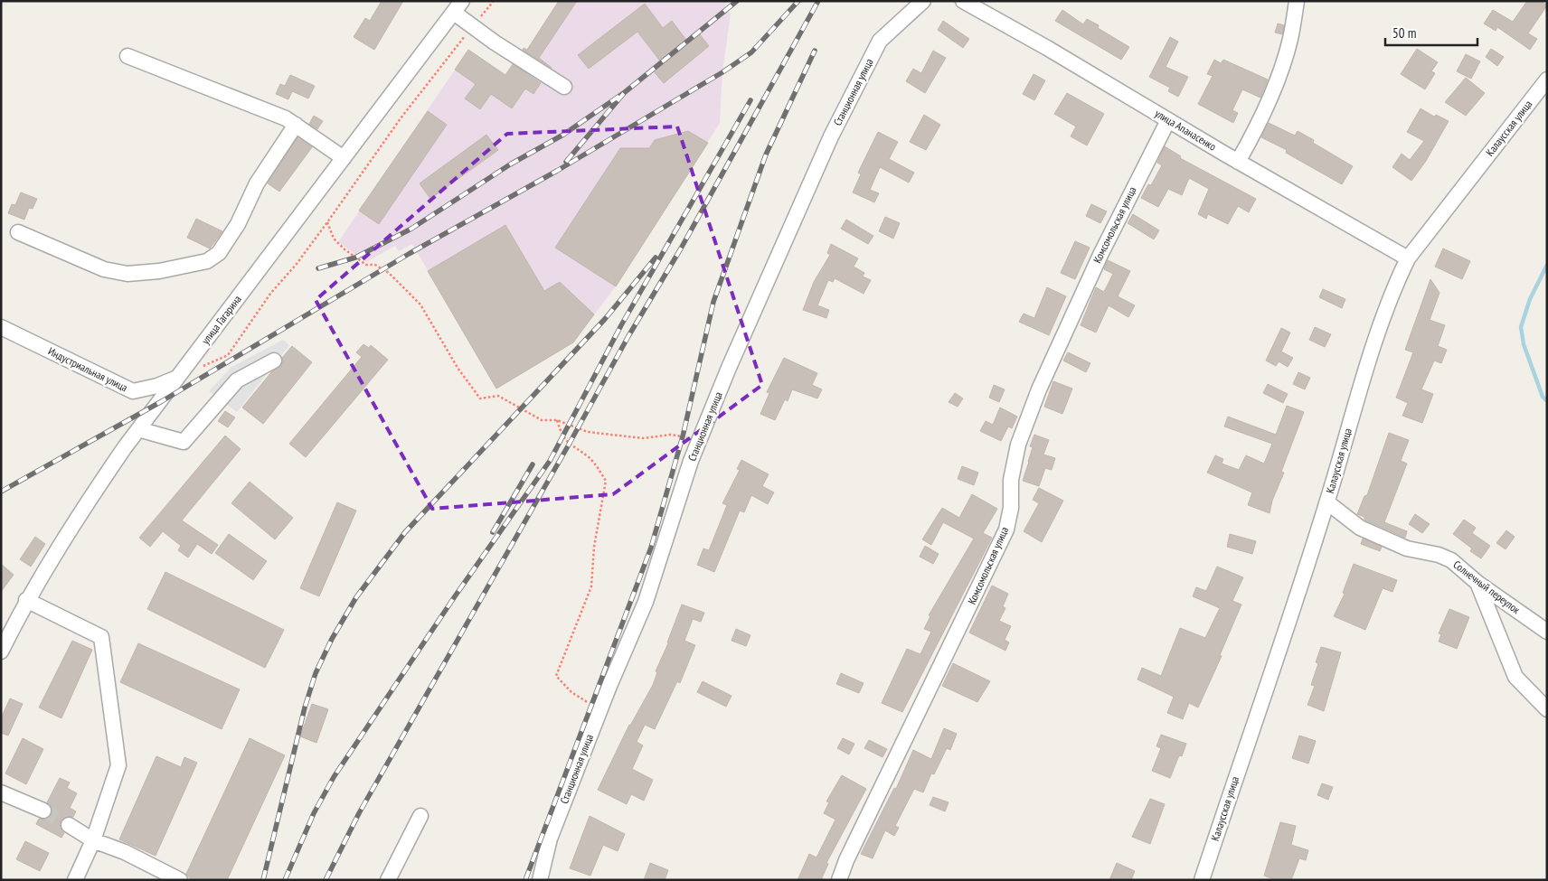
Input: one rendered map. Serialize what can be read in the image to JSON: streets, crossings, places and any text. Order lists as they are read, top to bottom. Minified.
{"streets":{"street":["Станционная улица","Калаусская улица","улица Апанасенко","Комсомольская улица","улица Гагарина","Индустриальная улица","Солнечный переулок"]},"crossings":[["Калаусская улица","улица Апанасенко"],["Калаусская улица","Солнечный переулок"],["улица Апанасенко","Комсомольская улица"],["улица Гагарина","Индустриальная улица"]],"scale_bar":"50 m"}
